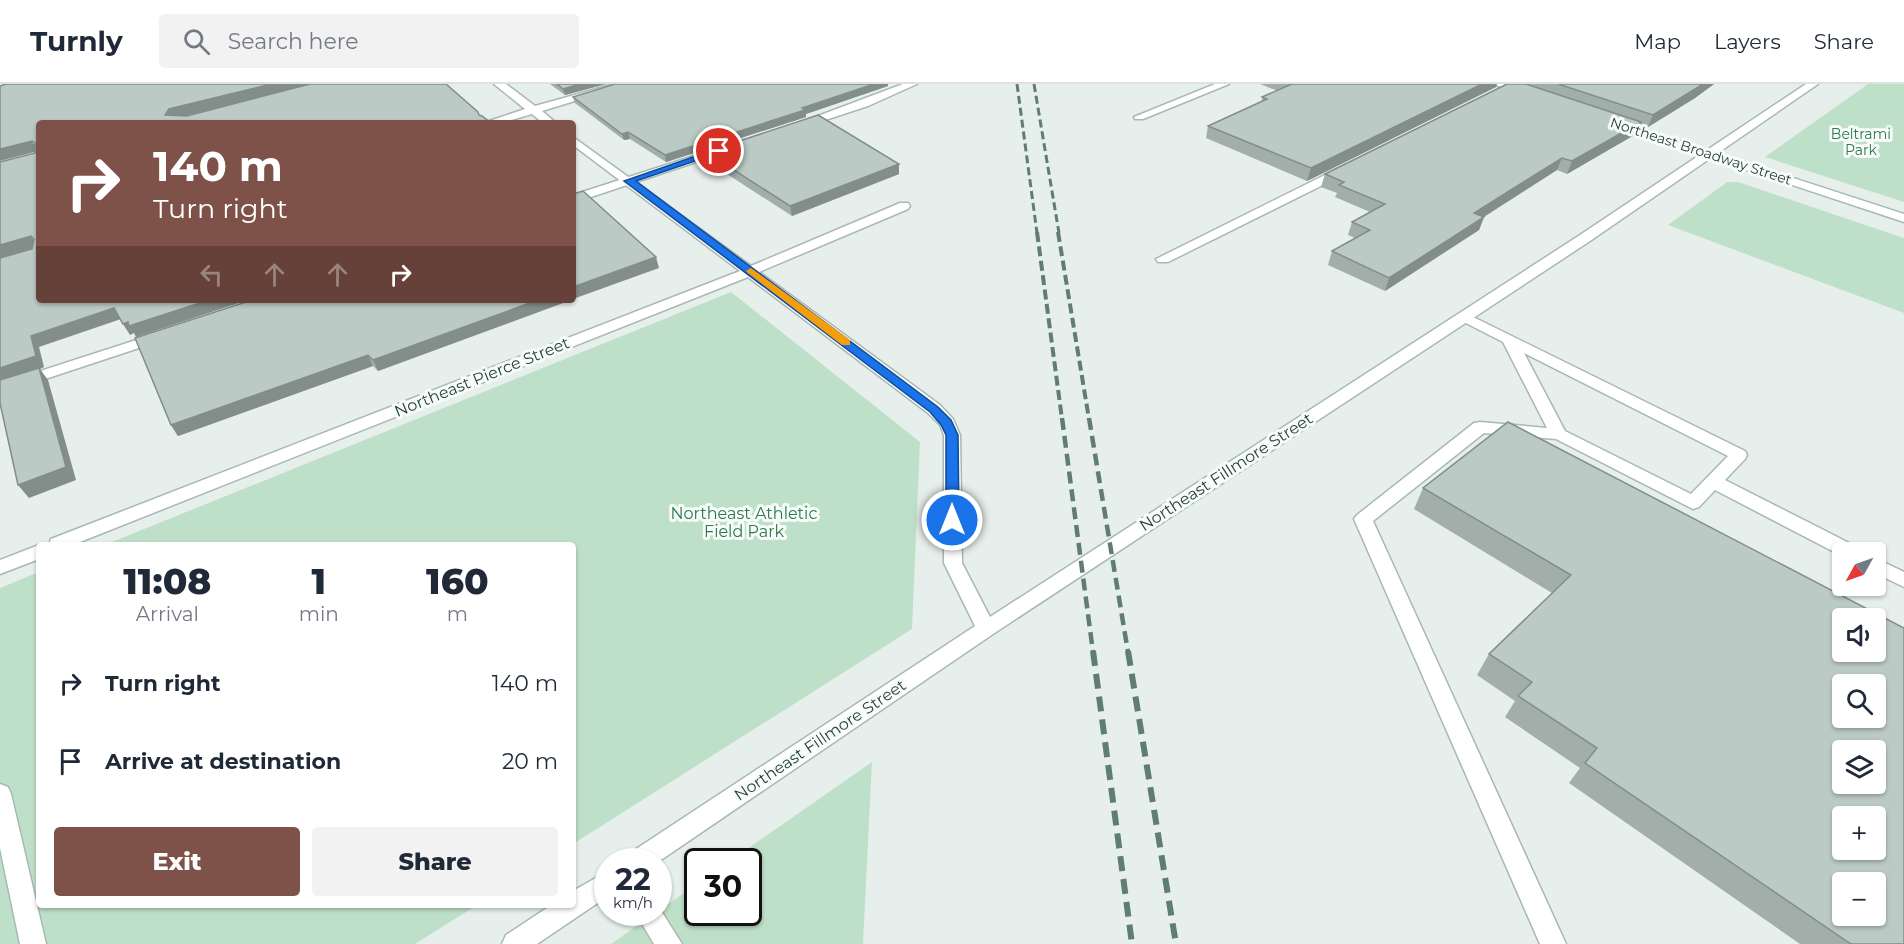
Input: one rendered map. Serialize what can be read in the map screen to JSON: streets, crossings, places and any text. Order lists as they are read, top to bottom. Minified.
{"streets":{"street":["Northeast Broadway Street","Northeast Pierce Street","Northeast Fillmore Street"]},"crossings":[["Northeast Broadway Street","Northeast Fillmore Street"]],"parks":["Beltrami Park","Northeast Athletic Field Park"],"north":"bottom left","page":{"header":"Turnly","search":"Search here","nav":["Map","Layers","Share"],"turn":["140 m","Turn right"],"map_buttons":["+","−"],"eta":["11:08","Arrival","1","min","160","m"],"list":[{"name":"Turn right","value":"140 m"},{"name":"Arrive at destination","value":"20 m"}],"buttons":["Exit","Share"],"speed":"22 km/h","limit":"30"}}
